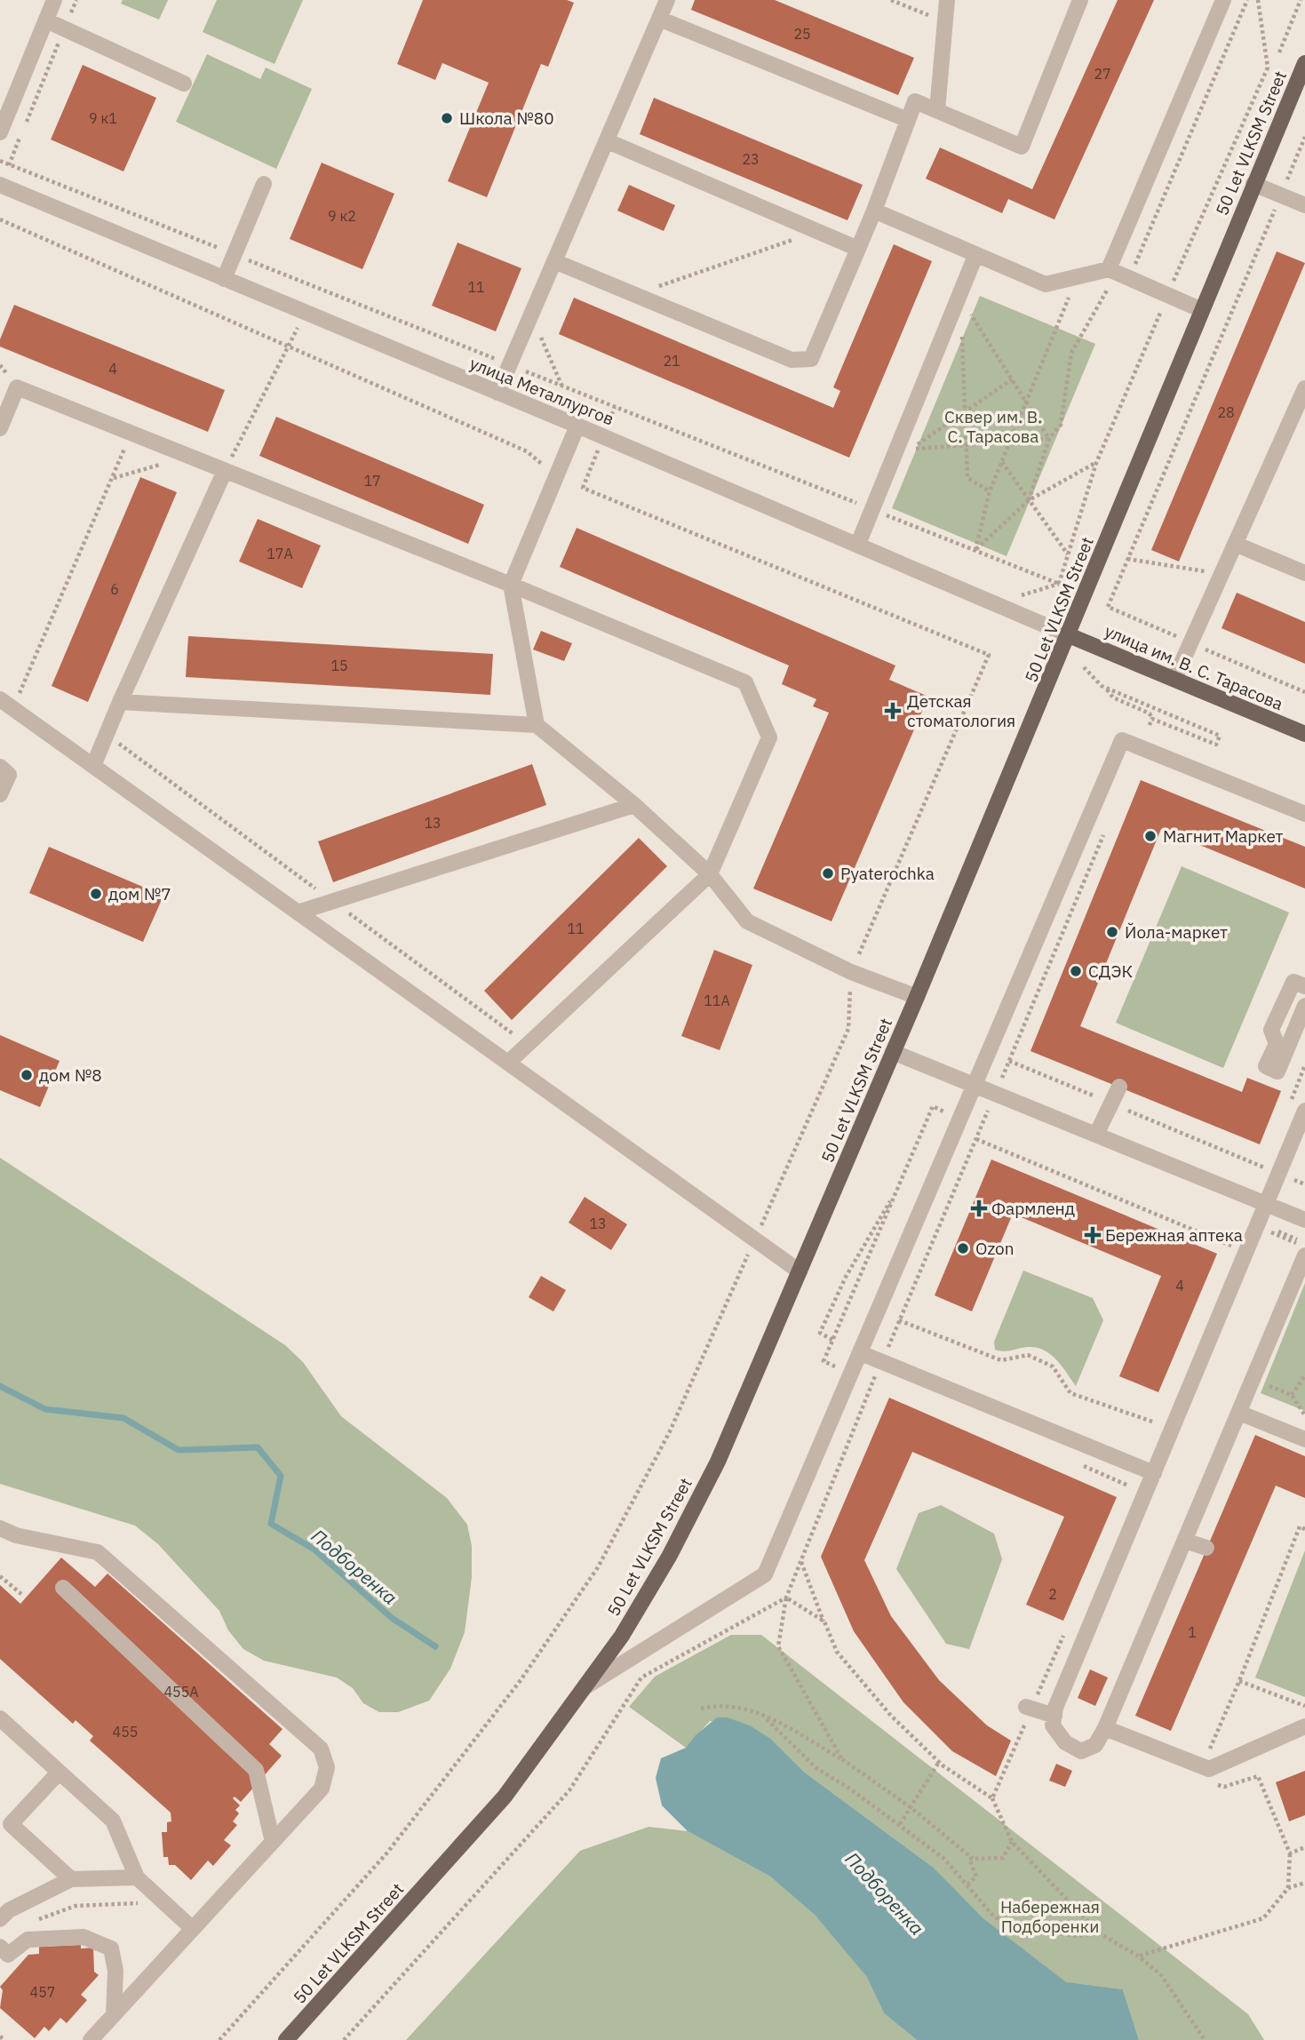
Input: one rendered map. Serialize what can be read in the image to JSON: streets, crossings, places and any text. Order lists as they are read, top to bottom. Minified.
{"streets":{"main road":["50 Let VLKSM Street","улица им. В. С. Тарасова"],"street":["улица Металлургов"]},"crossings":[["50 Let VLKSM Street","улица Металлургов"],["50 Let VLKSM Street","улица им. В. С. Тарасова"],["улица Металлургов","улица им. В. С. Тарасова"]],"water":["Подборенка"],"parks":["Сквер им. В. С. Тарасова","Набережная Подборенки"],"places":{"other":["Школа №80","Магнит Маркет","Pyaterochka","дом №7","Йола-маркет","СДЭК","дом №8","Ozon"],"health":["Детская стоматология","Фармленд","Бережная аптека"]},"house_numbers":["25","27","9 к1","23","9 к2","11","21","4","28","17","17А","6","15","13","11","11А","13","4","2","1","455А","455","457"]}
